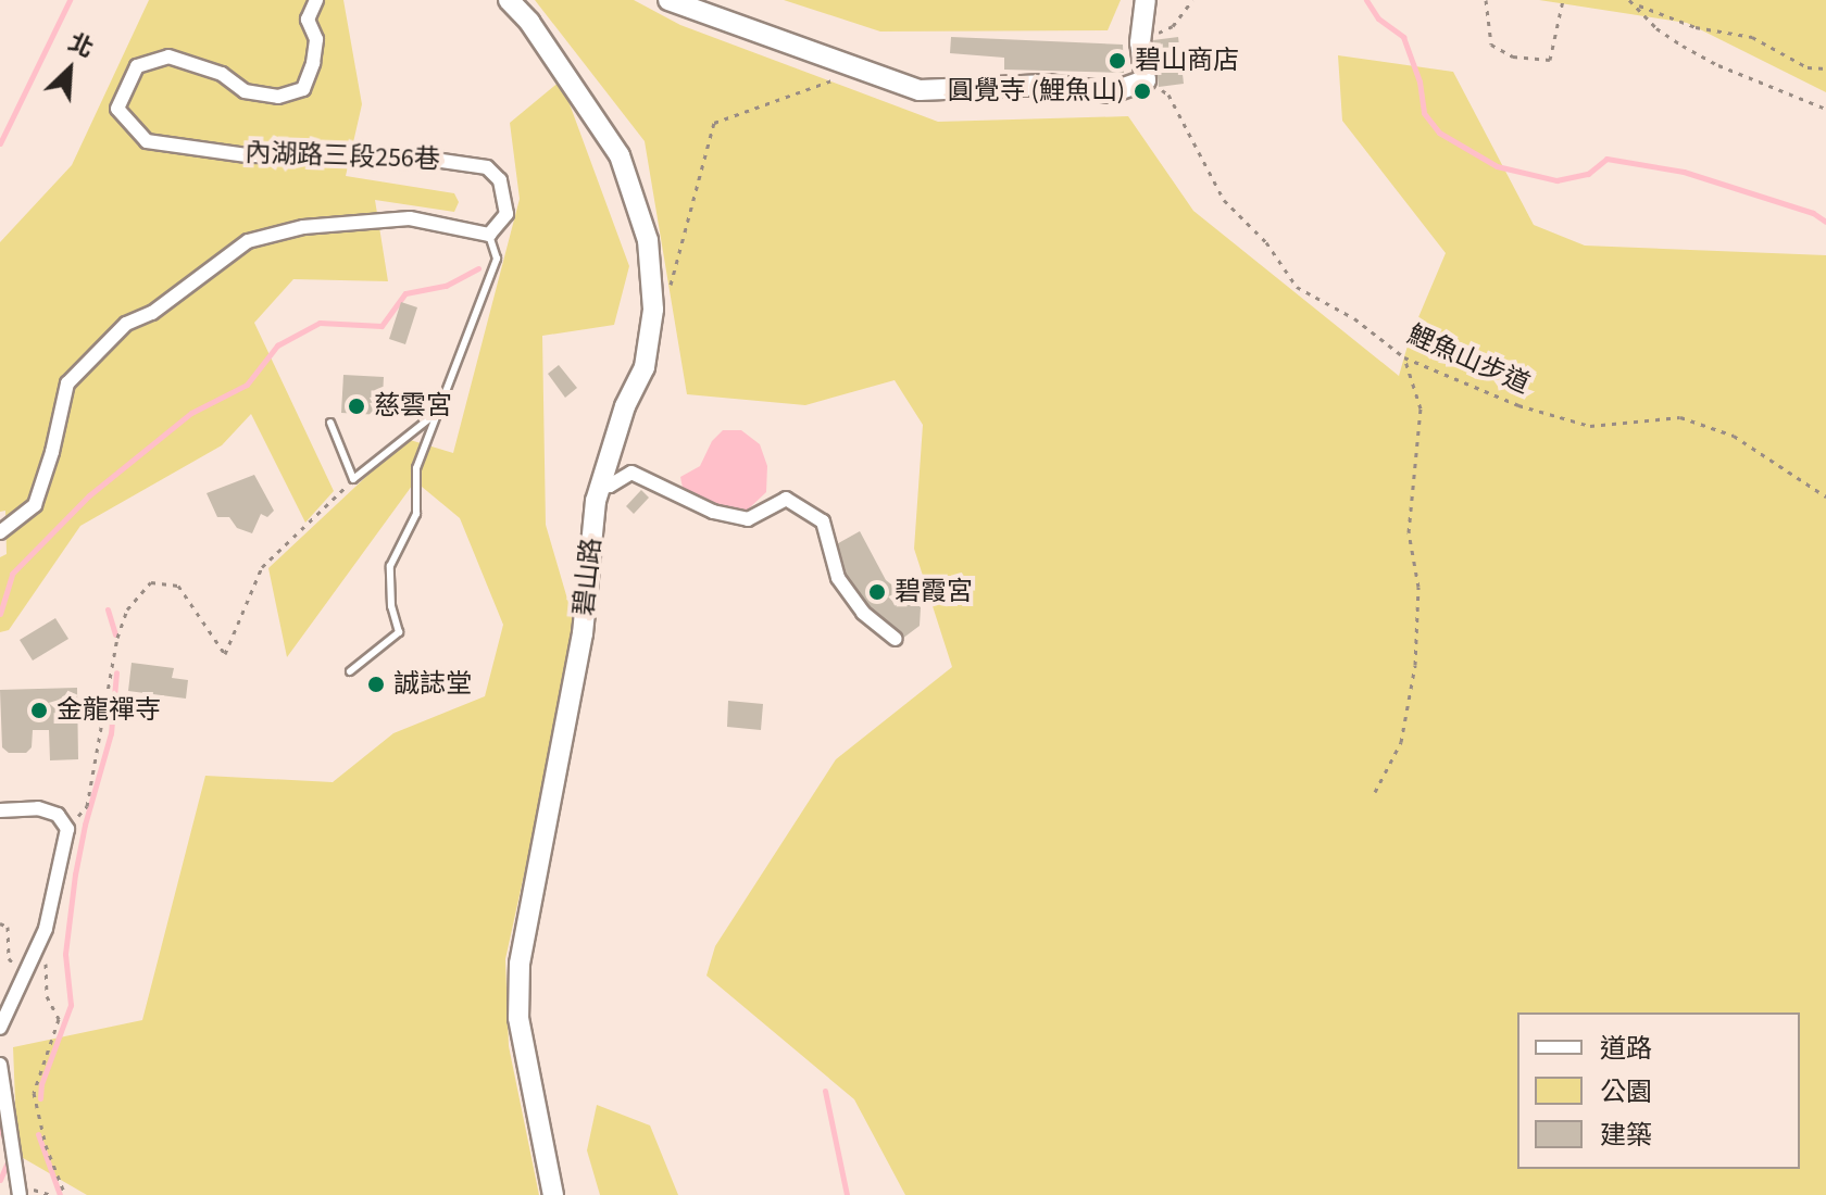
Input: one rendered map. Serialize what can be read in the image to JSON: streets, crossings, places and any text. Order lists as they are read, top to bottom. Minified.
{"streets":{"street":["內湖路三段256巷","碧山路"],"path":["鯉魚山步道"]},"places":["碧山商店","圓覺寺 (鯉魚山)","慈雲宮","碧霞宮","誠誌堂","金龍禪寺"],"legend":["道路","公園","建築"],"north":"top right"}
